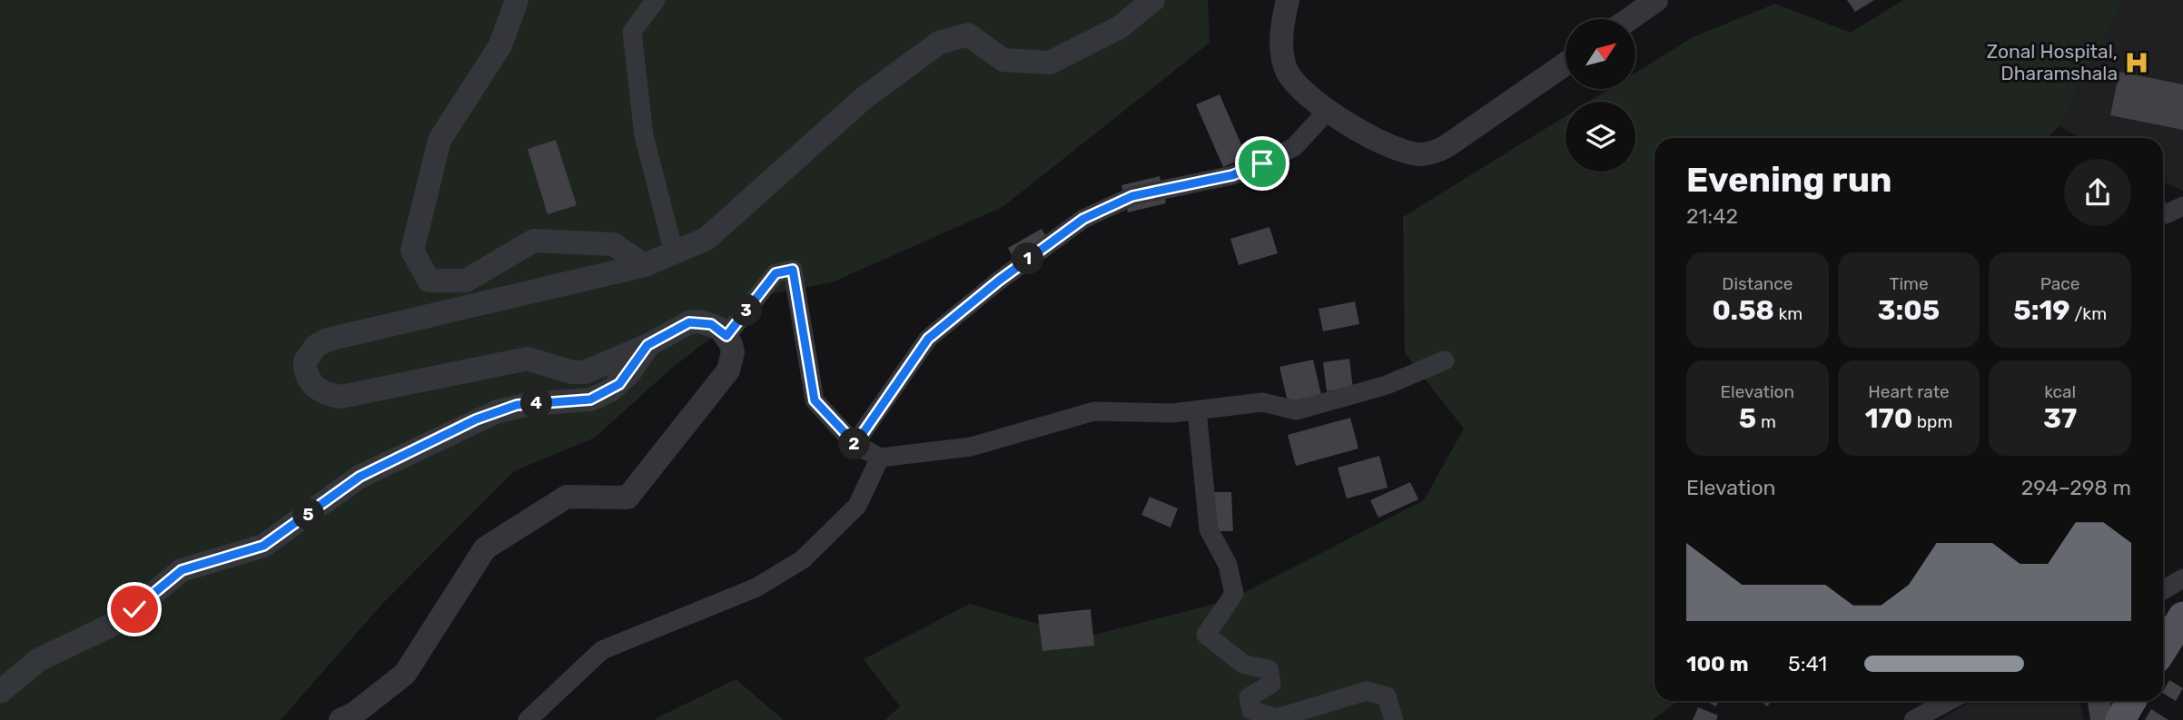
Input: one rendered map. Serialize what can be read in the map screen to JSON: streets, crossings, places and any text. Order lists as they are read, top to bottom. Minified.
{"places":{"hospital":["Zonal Hospital, Dharamshala"]},"north":"top right","page":{"heading":["Evening run","21:42"],"pins":["1","3","4","2","5"],"stats":[["Distance","0.58 km"],["Time","3:05"],["Pace","5:19 /km"],["Elevation","5 m"],["Heart rate","170 bpm"],["kcal","37"]],"chart":["Elevation","294–298 m"],"list":[{"name":"100 m","note":"5:41"}]}}
